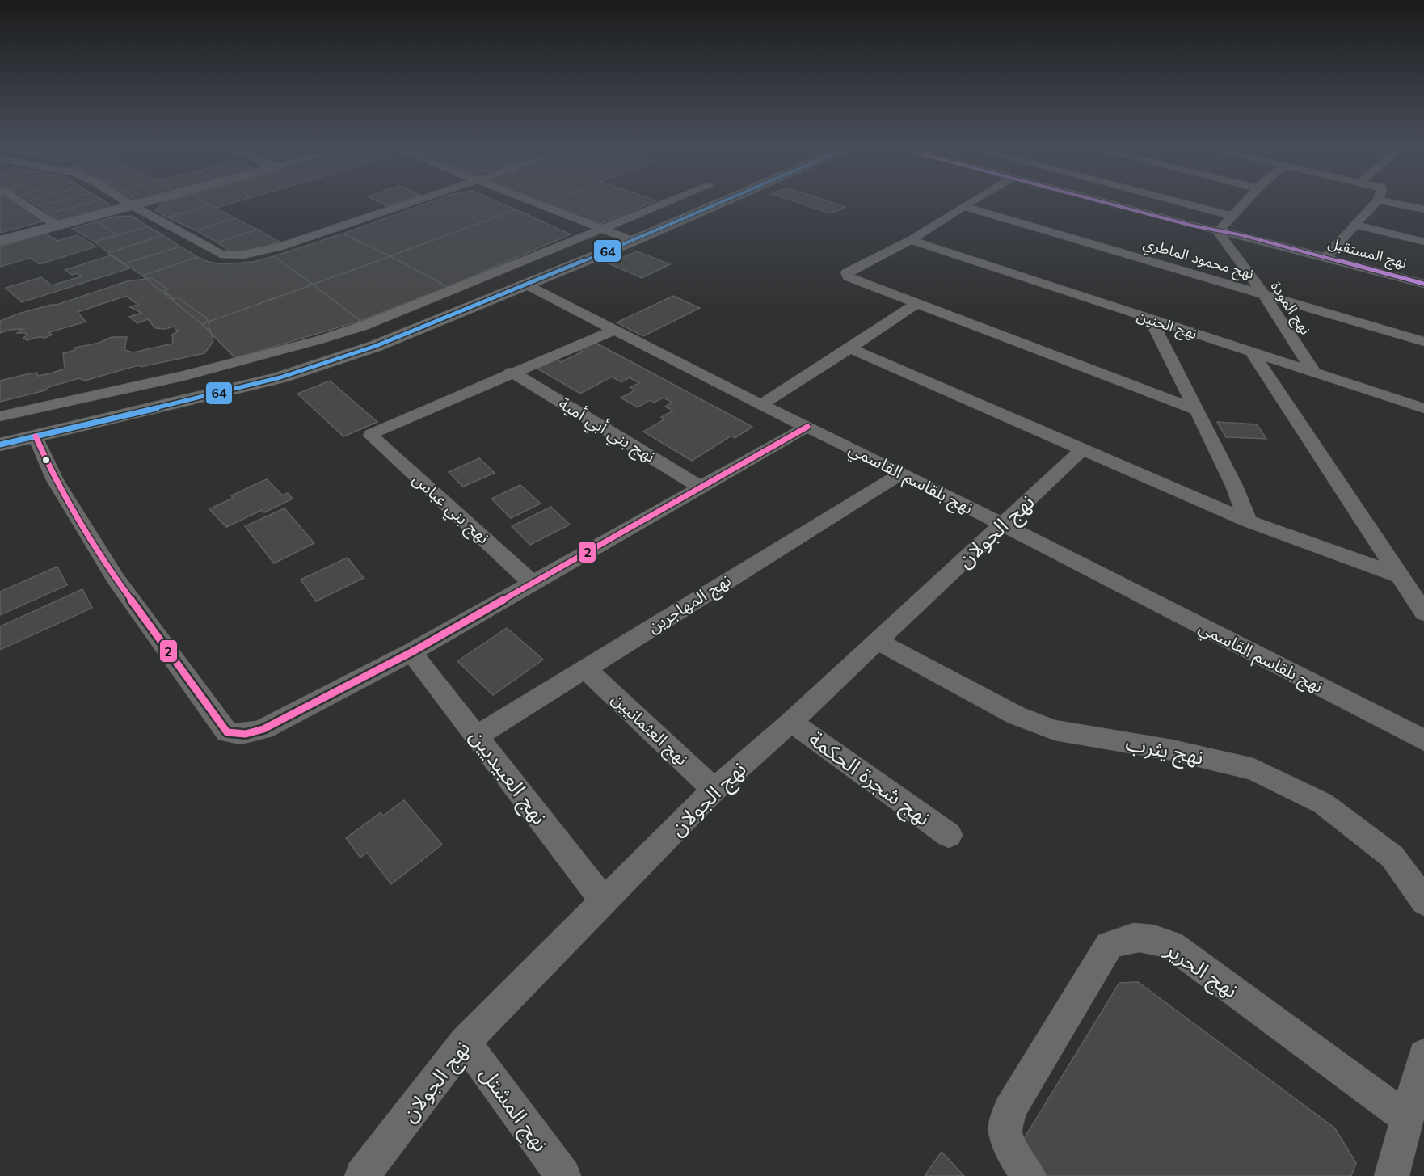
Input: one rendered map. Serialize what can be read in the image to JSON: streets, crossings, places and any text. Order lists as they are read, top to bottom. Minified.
{"streets":{"street":["نهج المستقبل","نهج محمود الماطري","نهج المودة","نهج الحنين","نهج بني أبي أمية","نهج بلقاسم القاسمي","نهج بني عباس","نهج الجولان","نهج المهاجرين","نهج العثمانيين","نهج يثرب","نهج العبيديين","نهج شجرة الحكمة","نهج الحرير","نهج المشتل"]},"crossings":[["نهج المستقبل","نهج المودة"],["نهج محمود الماطري","نهج المودة"],["نهج المودة","نهج الحنين"],["نهج بني أبي أمية","نهج بني عباس"],["نهج بلقاسم القاسمي","نهج الجولان"],["نهج بلقاسم القاسمي","نهج المهاجرين"],["نهج الجولان","نهج العثمانيين"],["نهج الجولان","نهج يثرب"],["نهج الجولان","نهج العبيديين"],["نهج الجولان","نهج شجرة الحكمة"],["نهج الجولان","نهج المشتل"],["نهج المهاجرين","نهج العثمانيين"],["نهج المهاجرين","نهج العبيديين"]],"lines":["transit line 64","transit line 2"]}
